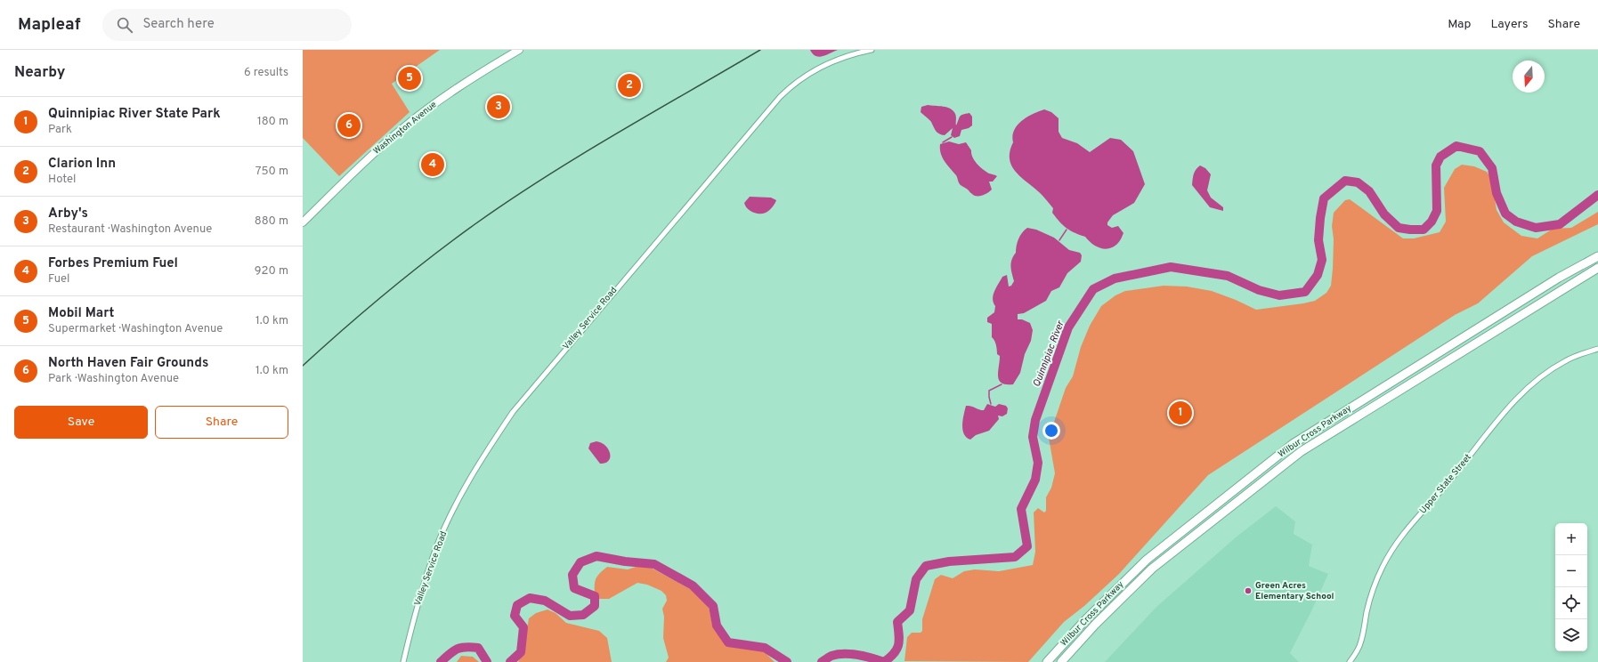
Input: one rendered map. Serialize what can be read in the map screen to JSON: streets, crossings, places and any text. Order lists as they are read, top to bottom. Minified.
{"streets":{"highway":["Wilbur Cross Parkway"],"main road":["Washington Avenue"],"street":["Valley Service Road","Upper State Street"]},"water":["Quinnipiac River"],"places":["Green Acres Elementary School"],"north":"bottom","page":{"header":"Mapleaf","search":"Search here","nav":["Map","Layers","Share"],"heading":["Nearby","6 results"],"pins":["5","2","3","6","4","1"],"list":[{"mark":"1","name":"Quinnipiac River State Park","note":"Park","value":"180 m"},{"mark":"2","name":"Clarion Inn","note":"Hotel","value":"750 m"},{"mark":"3","name":"Arby's","note":"Restaurant · Washington Avenue","value":"880 m"},{"mark":"4","name":"Forbes Premium Fuel","note":"Fuel","value":"920 m"},{"mark":"5","name":"Mobil Mart","note":"Supermarket · Washington Avenue","value":"1.0 km"},{"mark":"6","name":"North Haven Fair Grounds","note":"Park · Washington Avenue","value":"1.0 km"}],"buttons":["Save","Share"],"map_buttons":["+","−"]}}
